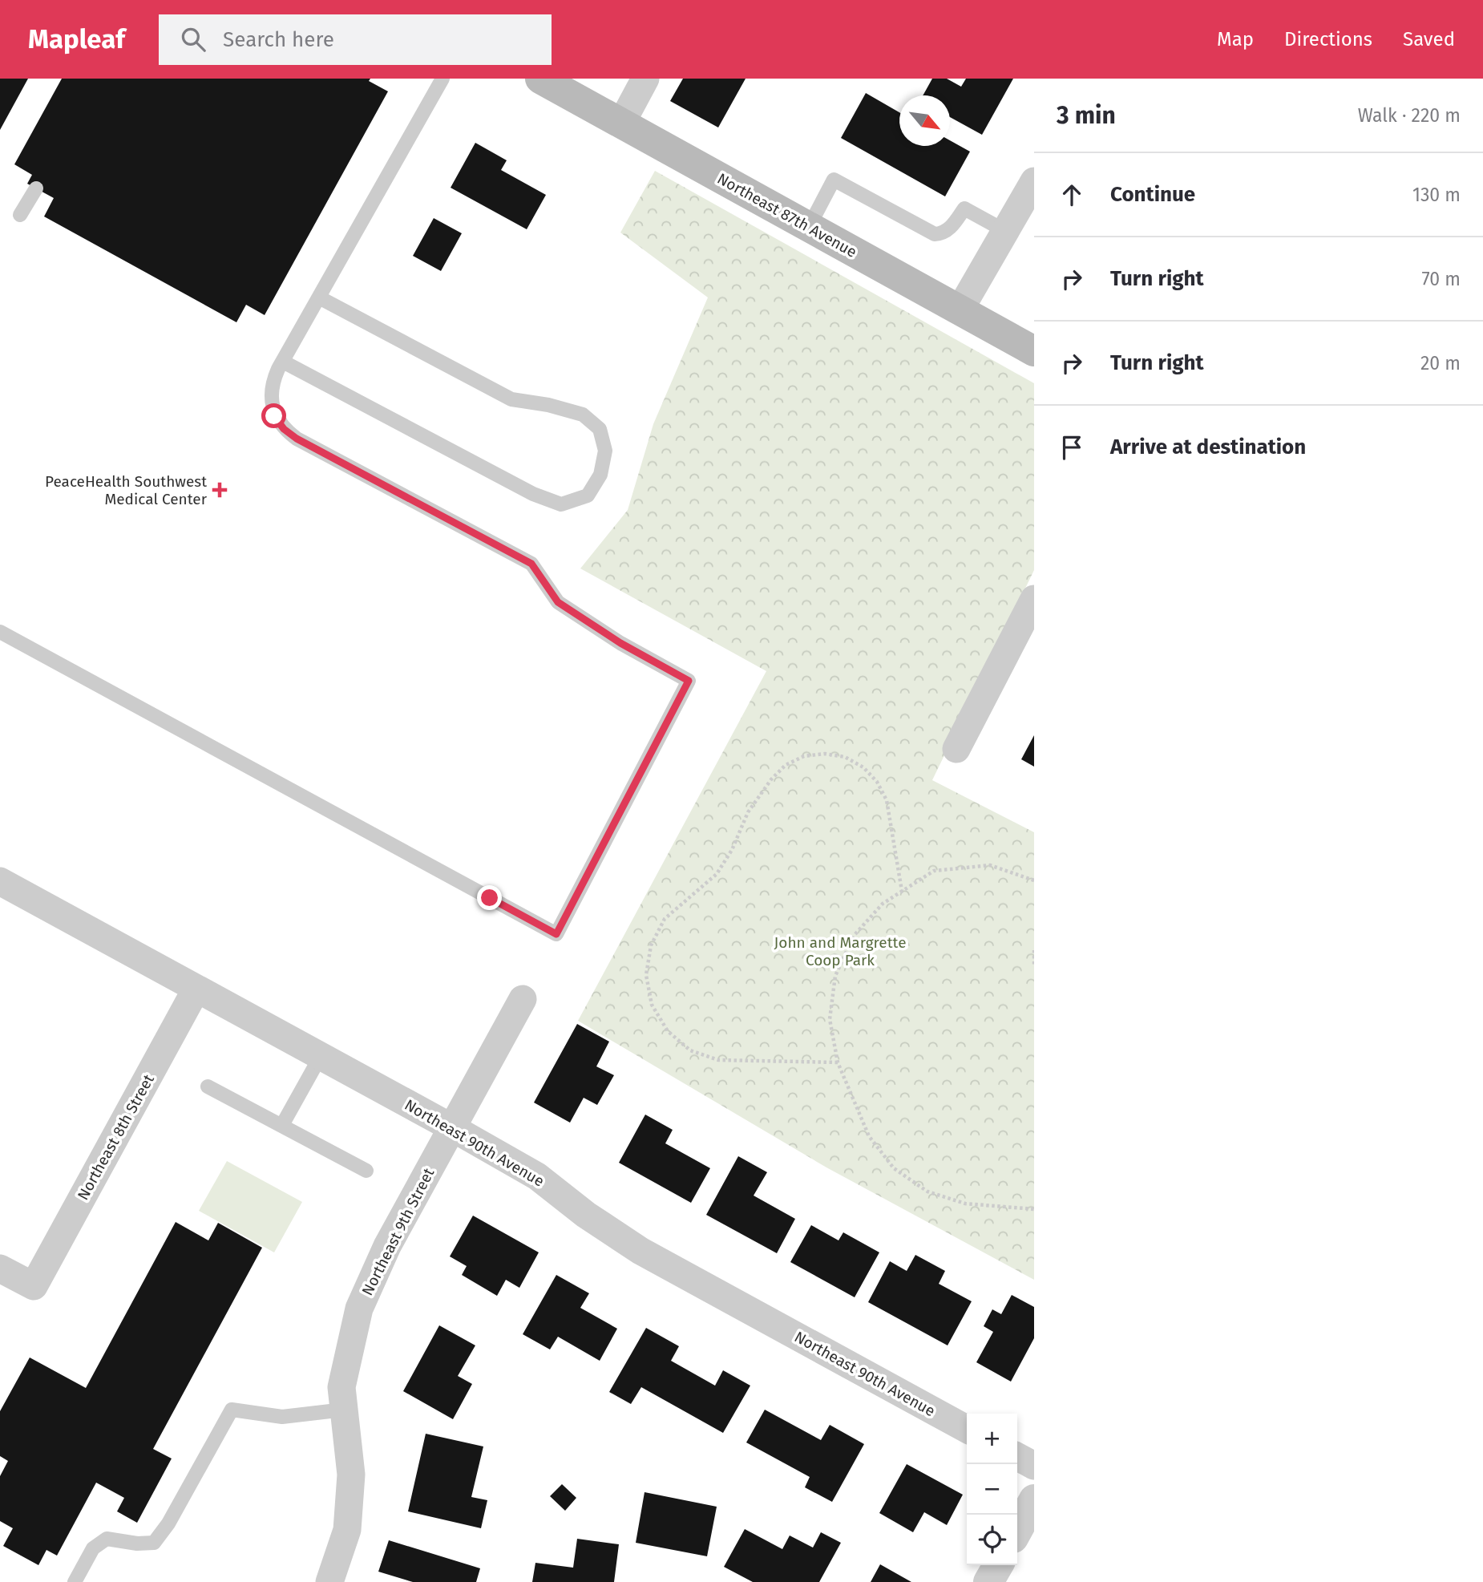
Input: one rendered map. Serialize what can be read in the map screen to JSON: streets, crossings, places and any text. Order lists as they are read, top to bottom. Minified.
{"streets":{"main road":["Northeast 87th Avenue"],"street":["Northeast 8th Street","Northeast 90th Avenue","Northeast 9th Street"]},"crossings":[["Northeast 8th Street","Northeast 90th Avenue"],["Northeast 90th Avenue","Northeast 9th Street"]],"parks":["John and Margrette Coop Park"],"places":{"health":["PeaceHealth Southwest Medical Center"]},"north":"bottom right","page":{"header":"Mapleaf","search":"Search here","nav":["Map","Directions","Saved"],"heading":["3 min","Walk · 220 m"],"list":[["Continue","130 m"],["Turn right","70 m"],["Turn right","20 m"],"Arrive at destination"],"map_buttons":["+","−"]}}
